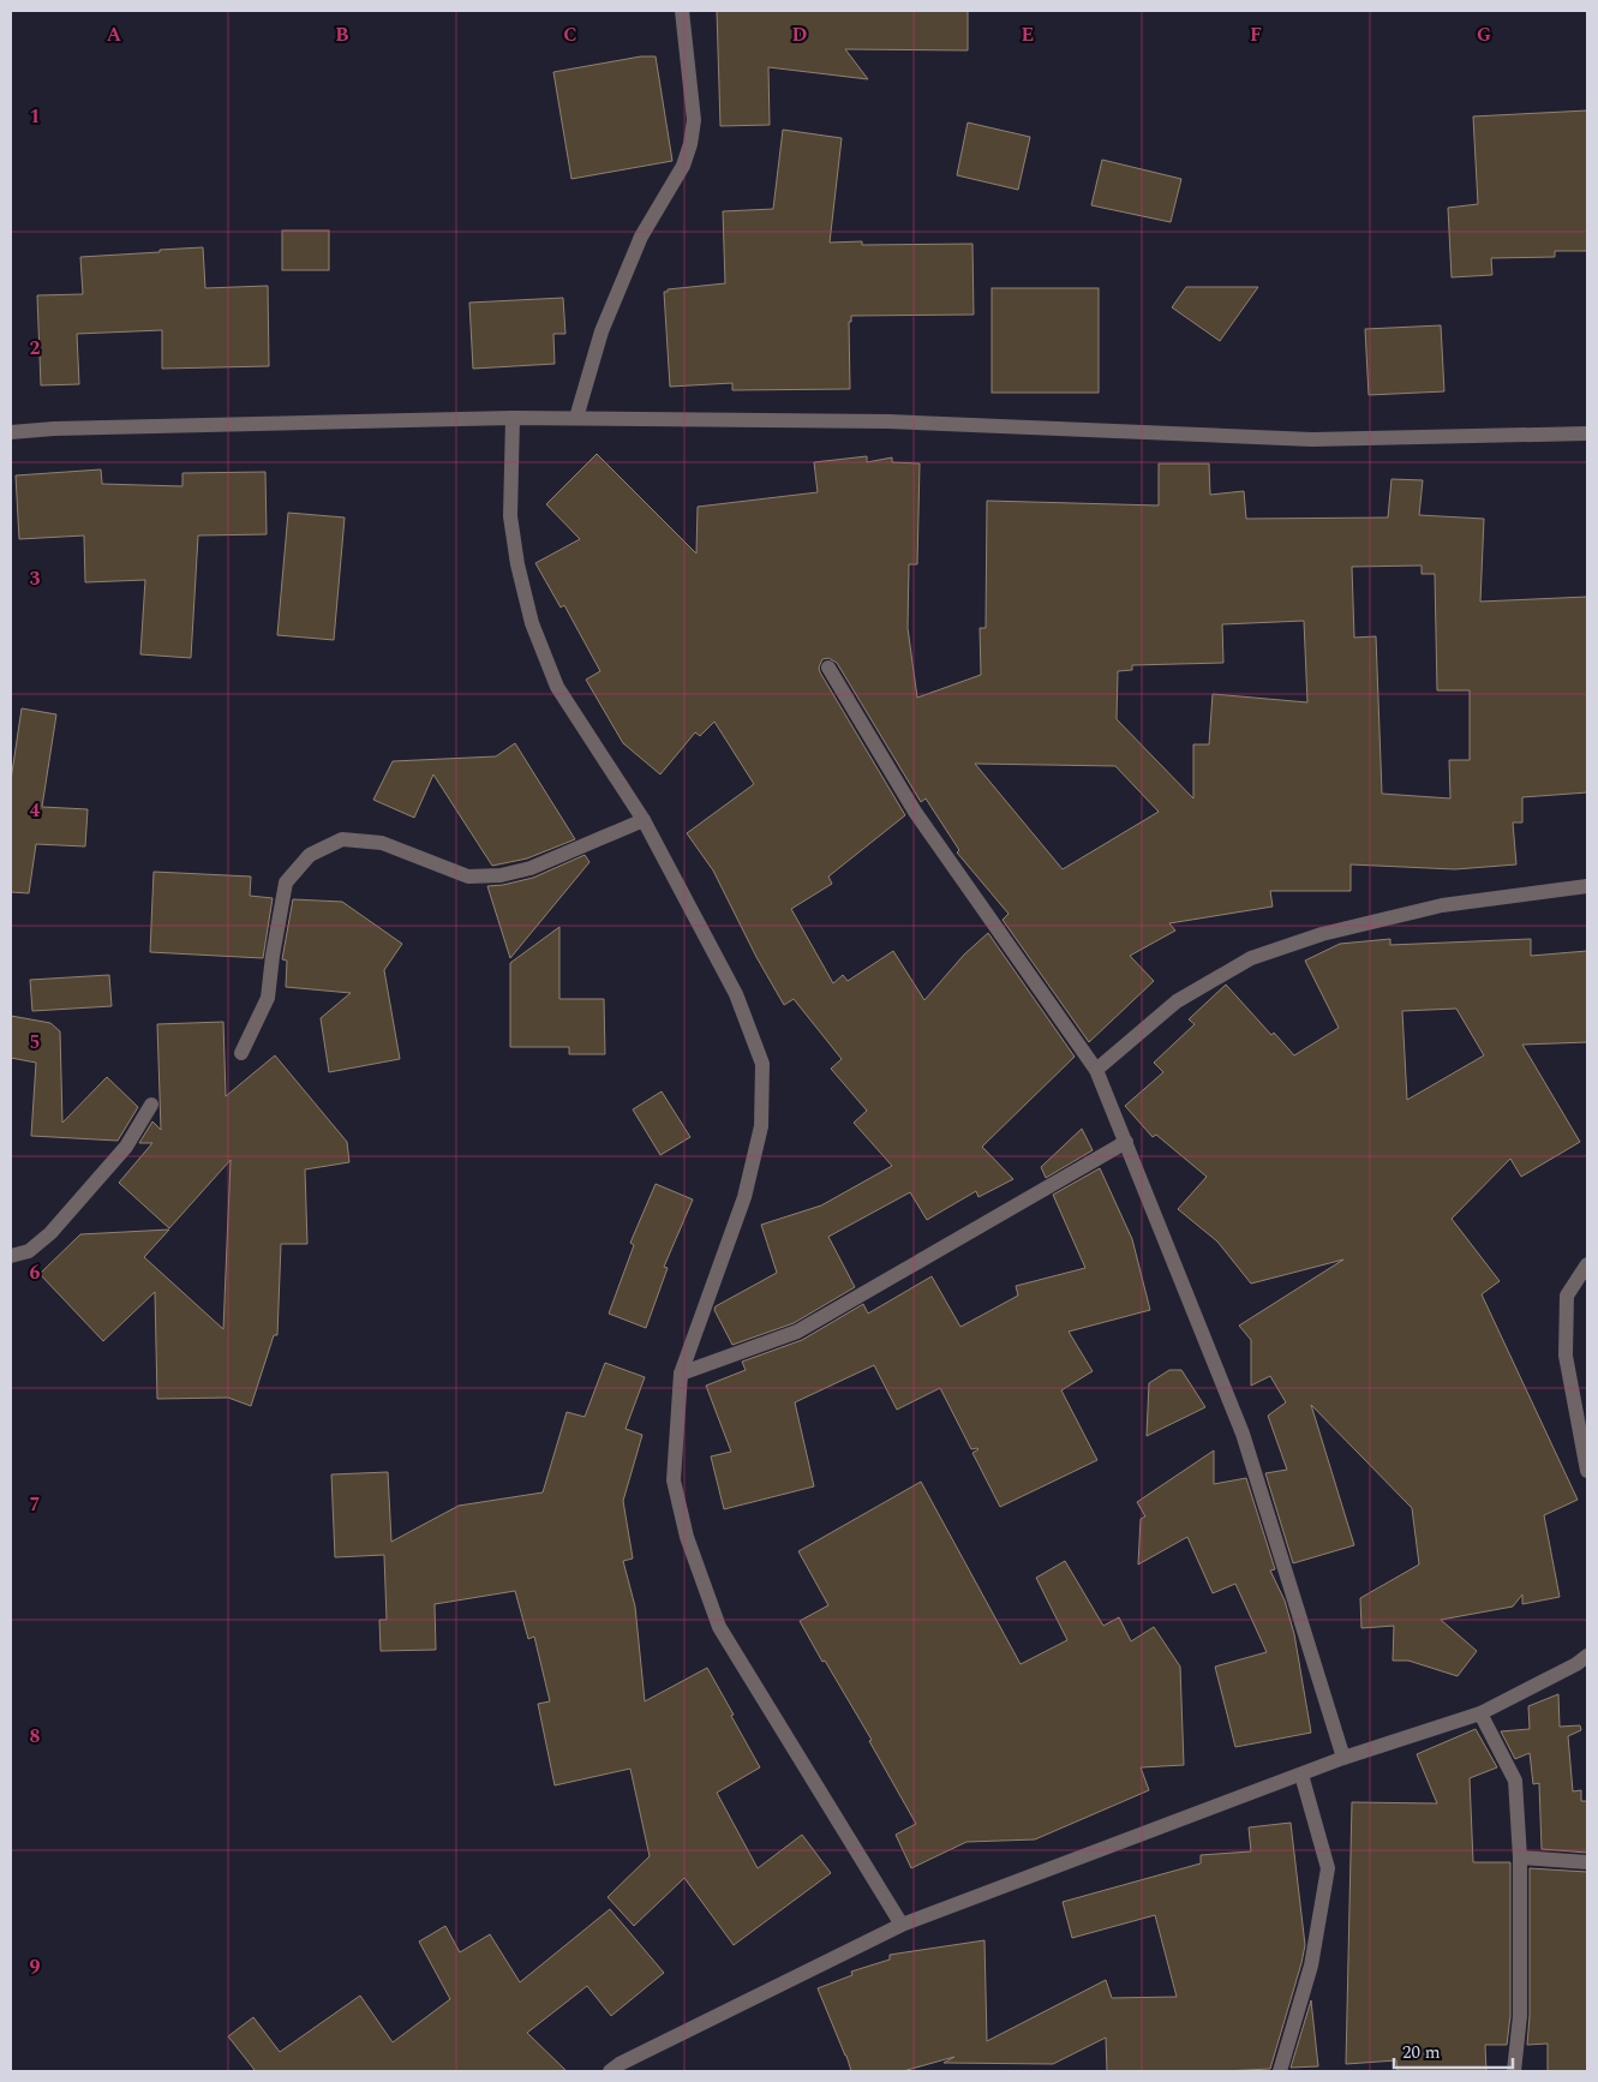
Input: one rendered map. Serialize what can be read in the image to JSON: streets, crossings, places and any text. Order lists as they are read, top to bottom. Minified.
{"scale_bar":"20 m","grid":{"columns":["A","B","C","D","E","F","G"],"rows":["1","2","3","4","5","6","7","8","9"]}}
